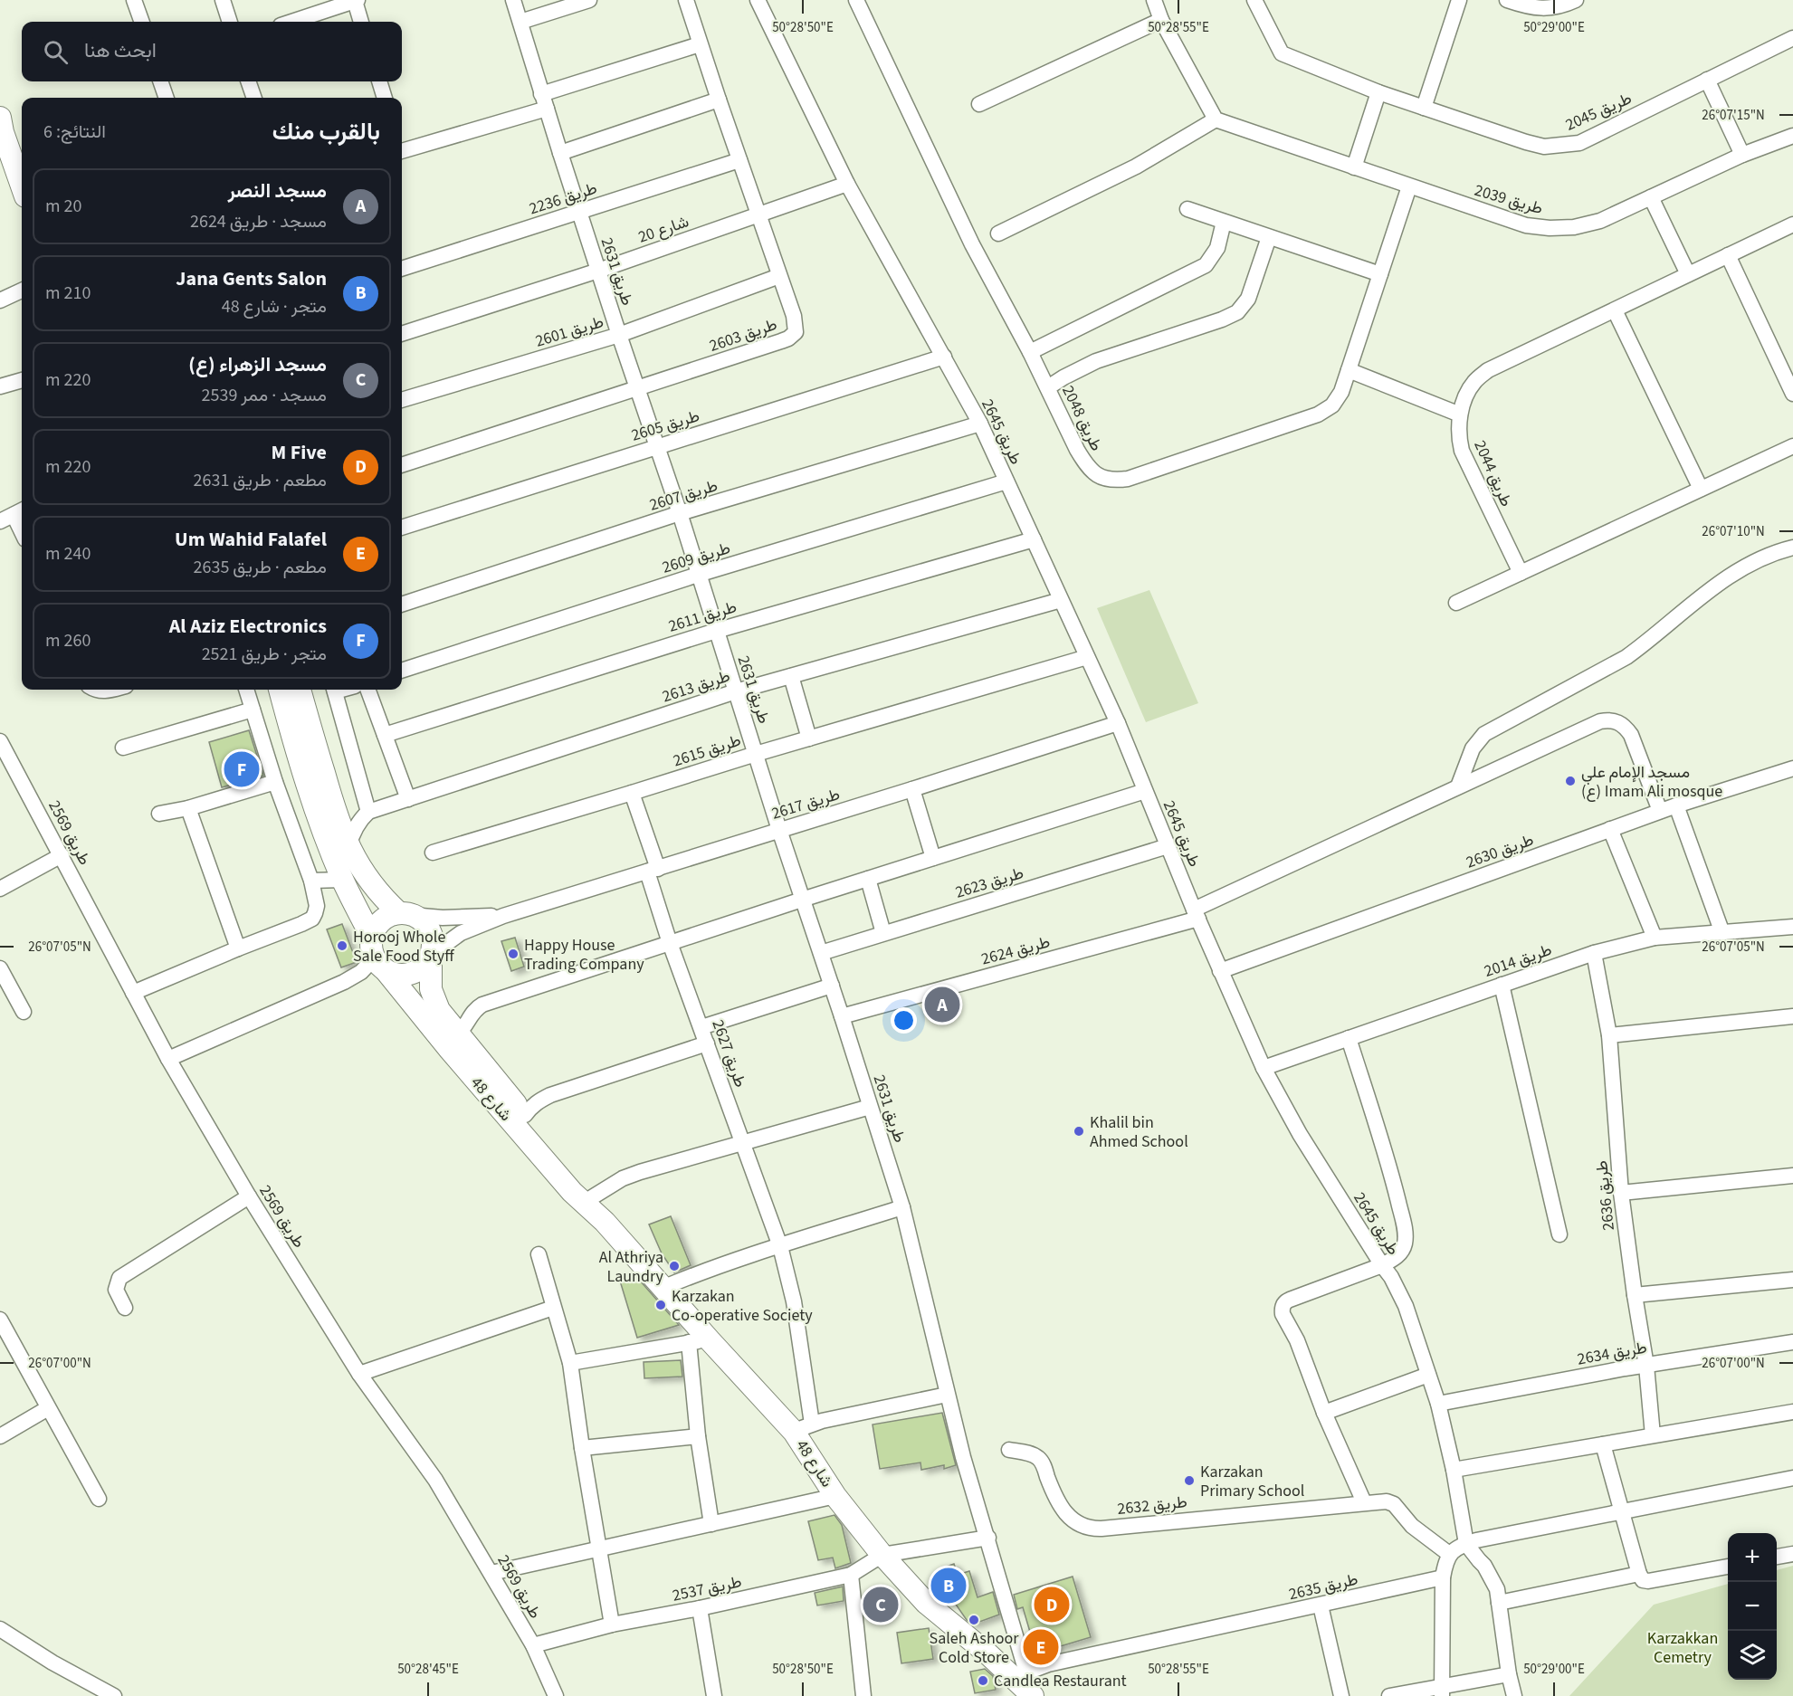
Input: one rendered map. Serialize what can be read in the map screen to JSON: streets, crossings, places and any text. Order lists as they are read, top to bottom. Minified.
{"streets":{"street":["طريق 2045","طريق 2236","طريق 2039","شارع 20","طريق 2631","طريق 2601","طريق 2603","طريق 2048","طريق 2605","طريق 2645","طريق 2044","طريق 2607","طريق 2609","طريق 2611","طريق 2613","طريق 2615","طريق 2617","طريق 2569","طريق 2630","طريق 2623","طريق 2624","طريق 2014","طريق 2627","شارع 48","طريق 2636","طريق 2634","طريق 2632","طريق 2635","طريق 2537"]},"crossings":[["طريق 2236","طريق 2631"],["طريق 2236","طريق 2603"],["طريق 2039","طريق 2048"],["شارع 20","طريق 2631"],["شارع 20","طريق 2603"],["شارع 20","طريق 2645"],["طريق 2631","طريق 2601"],["طريق 2631","طريق 2603"],["طريق 2631","طريق 2605"],["طريق 2631","طريق 2607"],["طريق 2631","طريق 2609"],["طريق 2631","طريق 2611"],["طريق 2631","طريق 2613"],["طريق 2631","طريق 2615"],["طريق 2631","طريق 2617"],["طريق 2631","طريق 2623"],["طريق 2631","طريق 2624"],["طريق 2631","شارع 48"],["طريق 2631","طريق 2635"],["طريق 2601","طريق 2603"],["طريق 2605","طريق 2645"],["طريق 2645","طريق 2607"],["طريق 2645","طريق 2609"],["طريق 2645","طريق 2611"],["طريق 2645","طريق 2613"],["طريق 2645","طريق 2615"],["طريق 2645","طريق 2617"],["طريق 2645","طريق 2630"],["طريق 2645","طريق 2623"],["طريق 2645","طريق 2624"],["طريق 2645","طريق 2014"],["طريق 2645","طريق 2634"],["طريق 2615","طريق 2627"],["طريق 2617","طريق 2627"],["طريق 2617","شارع 48"],["طريق 2569","طريق 2537"],["طريق 2630","طريق 2624"],["طريق 2014","طريق 2636"],["طريق 2627","شارع 48"],["شارع 48","طريق 2635"],["شارع 48","طريق 2537"],["طريق 2636","طريق 2634"]],"parks":["Karzakkan Cemetry"],"places":["مسجد الإمام علي (ع) Imam Ali mosque","Horooj Whole Sale Food Styff","Happy House Trading Company","Khalil bin Ahmed School","Al Athriya Laundry","Karzakan Co-operative Society","Karzakan Primary School","Saleh Ashoor Cold Store","Candlea Restaurant"],"page":{"search":"ابحث هنا","heading":["بالقرب منك","النتائج: 6"],"list":[{"mark":"A","name":"مسجد النصر","note":"مسجد · طريق 2624","value":"20 m"},{"mark":"B","name":"Jana Gents Salon","note":"متجر · شارع 48","value":"210 m"},{"mark":"C","name":"مسجد الزهراء (ع)","note":"مسجد · ممر 2539","value":"220 m"},{"mark":"D","name":"M Five","note":"مطعم · طريق 2631","value":"220 m"},{"mark":"E","name":"Um Wahid Falafel","note":"مطعم · طريق 2635","value":"240 m"},{"mark":"F","name":"Al Aziz Electronics","note":"متجر · طريق 2521","value":"260 m"}],"pins":["F","A","B","C","D","E"],"map_buttons":["+","−"]},"coordinates":["50°28'50\"E","50°28'55\"E","50°29'00\"E","26°07'15\"N","26°07'10\"N","26°07'05\"N","26°07'00\"N","50°28'45\"E"]}
